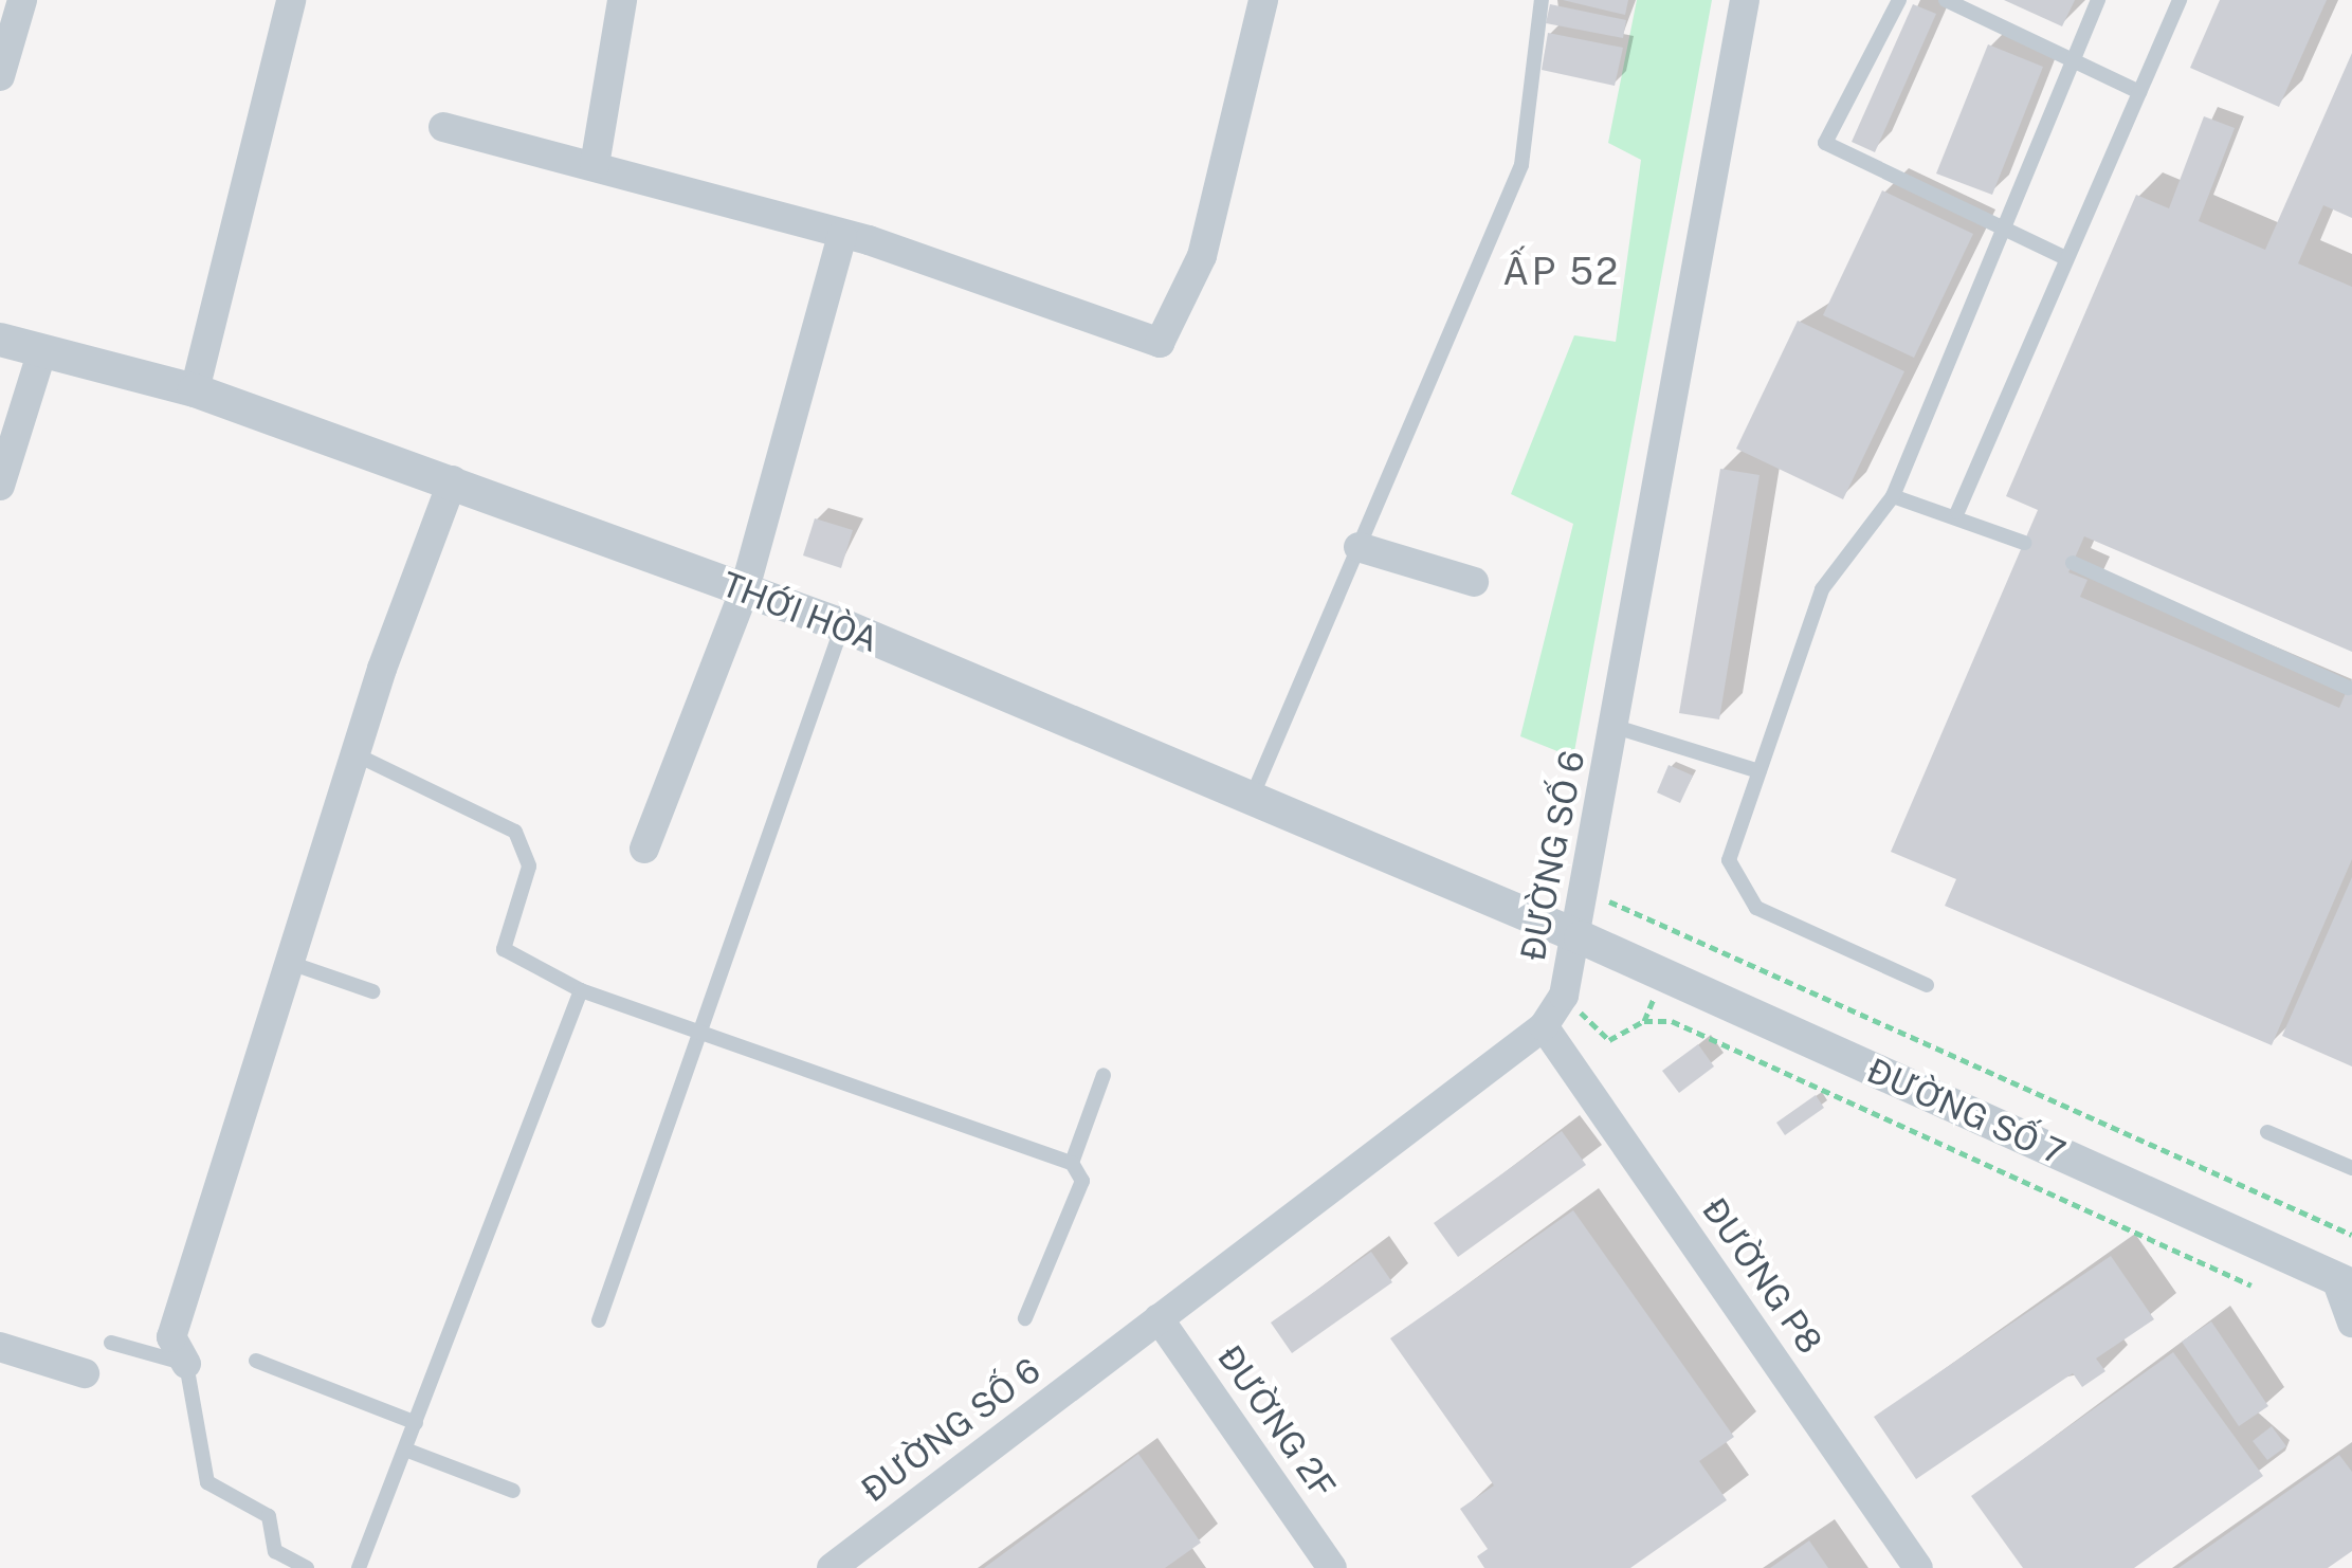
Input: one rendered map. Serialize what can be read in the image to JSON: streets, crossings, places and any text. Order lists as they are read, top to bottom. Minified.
{"streets":{"street":["THỚI HÒA","ĐƯỜNG SỐ 6","ĐƯỜNG SỐ 7","ĐƯỜNG P8","ĐƯỜNG 2F"]},"crossings":[["THỚI HÒA","ĐƯỜNG SỐ 6"],["THỚI HÒA","ĐƯỜNG SỐ 7"],["ĐƯỜNG SỐ 6","ĐƯỜNG SỐ 7"],["ĐƯỜNG SỐ 6","ĐƯỜNG P8"],["ĐƯỜNG SỐ 6","ĐƯỜNG 2F"]],"districts":["ẤP 52"]}
